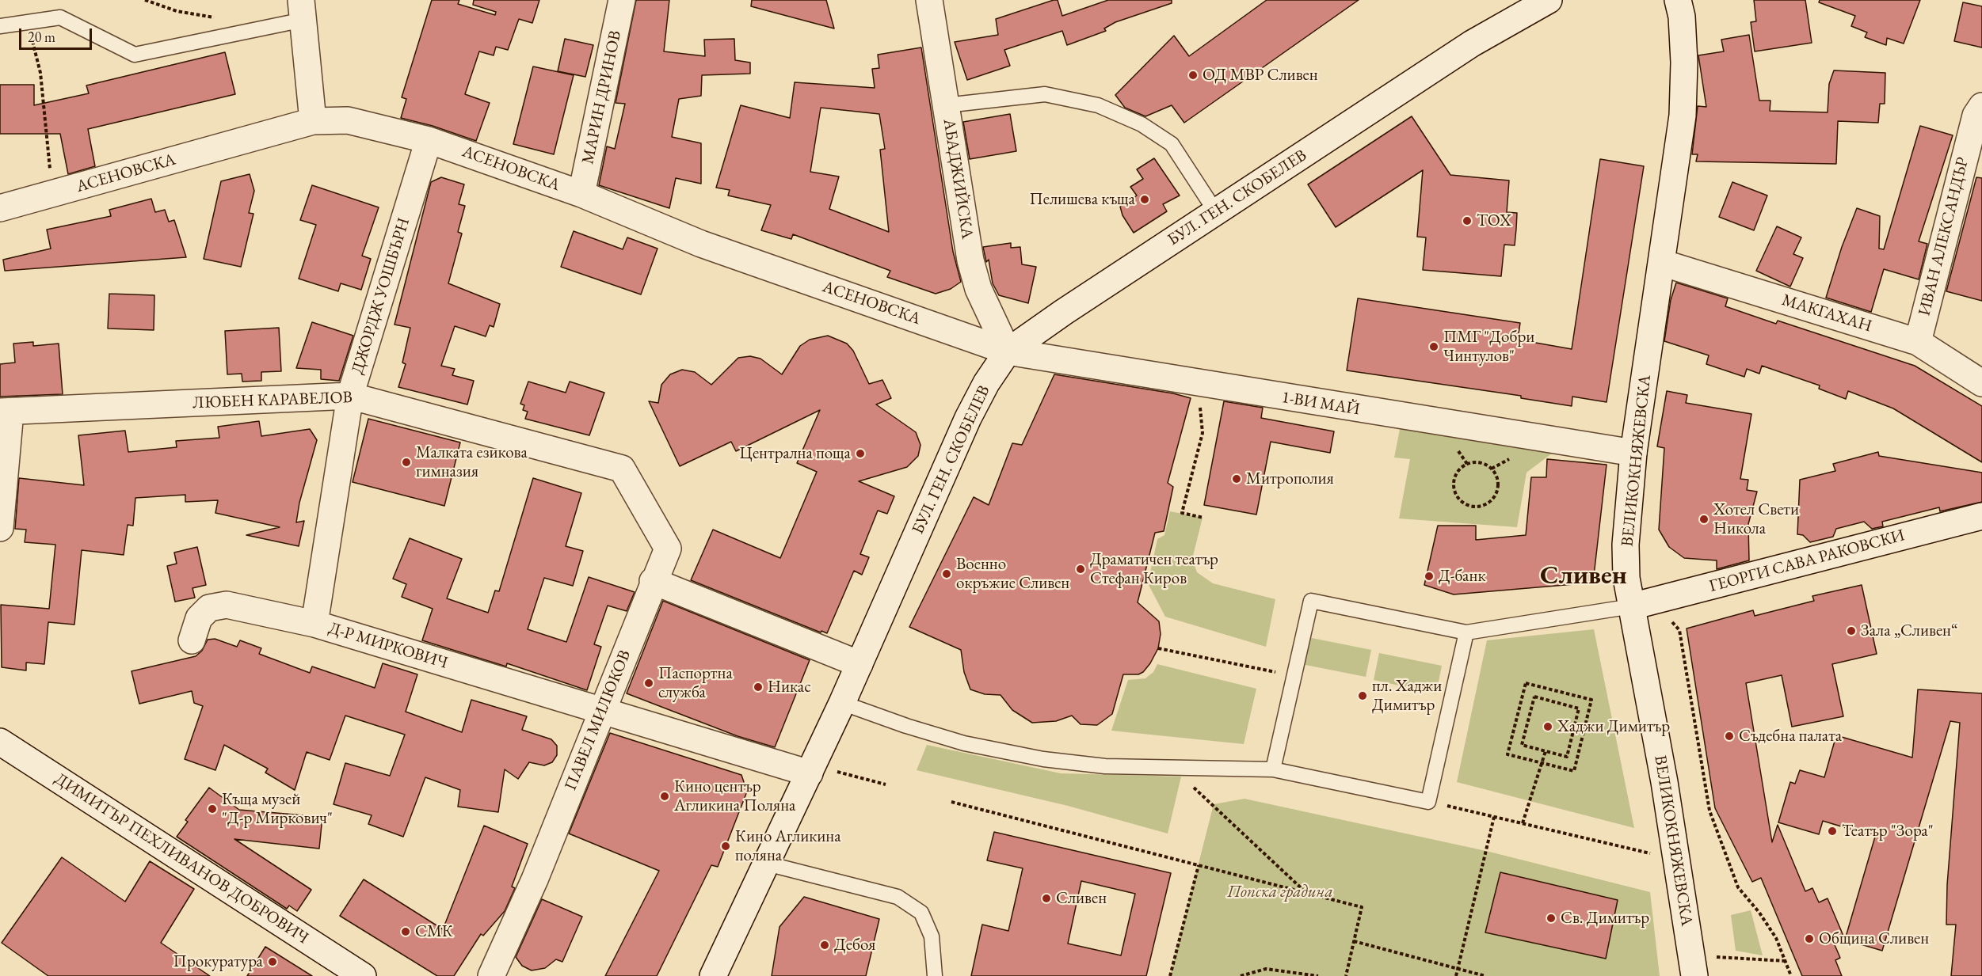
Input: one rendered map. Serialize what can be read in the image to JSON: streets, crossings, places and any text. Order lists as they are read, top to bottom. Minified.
{"streets":{"street":["МАРИН ДРИНОВ","АСЕНОВСКА","АБАДЖИЙСКА","БУЛ. ГЕН. СКОБЕЛЕВ","ИВАН АЛЕКСАНДЪР","ДЖОРДЖ УОШБЪРН","МАКГАХАН","ЛЮБЕН КАРАВЕЛОВ","1-ВИ МАЙ","ВЕЛИКОКНЯЖЕВСКА","ГЕОРГИ САВА РАКОВСКИ","Д-Р МИРКОВИЧ","ПАВЕЛ МИЛЮКОВ","ДИМИТЪР ПЕХЛИВАНОВ ДОБРОВИЧ"]},"crossings":[["МАРИН ДРИНОВ","АСЕНОВСКА"],["АСЕНОВСКА","АБАДЖИЙСКА"],["АСЕНОВСКА","БУЛ. ГЕН. СКОБЕЛЕВ"],["АСЕНОВСКА","ДЖОРДЖ УОШБЪРН"],["АСЕНОВСКА","1-ВИ МАЙ"],["АБАДЖИЙСКА","БУЛ. ГЕН. СКОБЕЛЕВ"],["АБАДЖИЙСКА","1-ВИ МАЙ"],["БУЛ. ГЕН. СКОБЕЛЕВ","1-ВИ МАЙ"],["БУЛ. ГЕН. СКОБЕЛЕВ","Д-Р МИРКОВИЧ"],["ИВАН АЛЕКСАНДЪР","МАКГАХАН"],["ДЖОРДЖ УОШБЪРН","ЛЮБЕН КАРАВЕЛОВ"],["ДЖОРДЖ УОШБЪРН","Д-Р МИРКОВИЧ"],["МАКГАХАН","ВЕЛИКОКНЯЖЕВСКА"],["ЛЮБЕН КАРАВЕЛОВ","ПАВЕЛ МИЛЮКОВ"],["1-ВИ МАЙ","ВЕЛИКОКНЯЖЕВСКА"],["ВЕЛИКОКНЯЖЕВСКА","ГЕОРГИ САВА РАКОВСКИ"],["Д-Р МИРКОВИЧ","ПАВЕЛ МИЛЮКОВ"]],"districts":["Сливен"],"parks":["Попска градина"],"places":["ОД МВР Сливен","Пелишева къща","ТОХ","ПМГ \"Добри Чинтулов\"","Централна поща","Малката езикова гимназия","Митрополия","Хотел Свети Никола","Драматичен театър Стефан Киров","Военно окръжие Сливен","Д-банк","Зала „Сливен“","Паспортна служба","Никас","пл. Хаджи Димитър","Хаджи Димитър","Съдебна палата","Кино център Агликина Поляна","Къща музей \"Д-р Миркович\"","Театър \"Зора\"","Кино Агликина поляна","Сливен","Св. Димитър","СМК","Община Сливен","Дебоя","Прокуратура"],"scale_bar":"20 m"}
